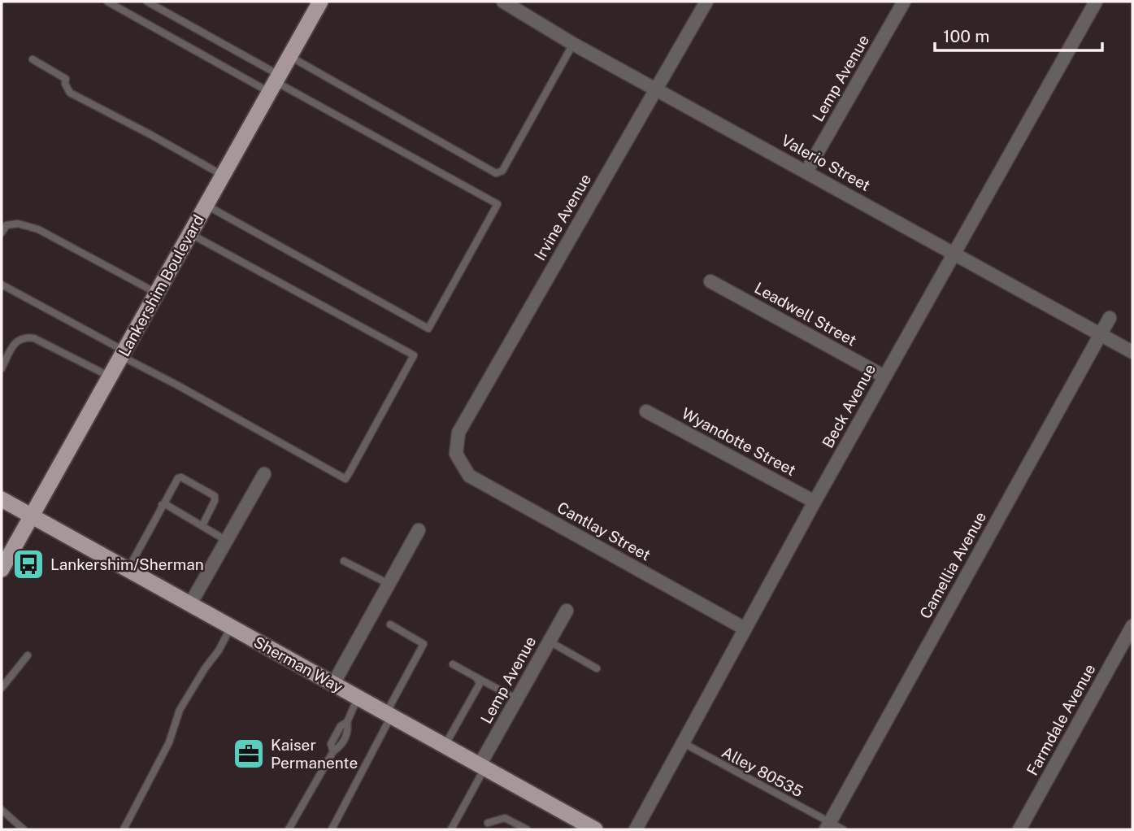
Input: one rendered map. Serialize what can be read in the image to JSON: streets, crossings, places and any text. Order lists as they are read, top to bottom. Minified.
{"streets":{"main road":["Lankershim Boulevard","Sherman Way"],"street":["Lemp Avenue","Valerio Street","Irvine Avenue","Leadwell Street","Beck Avenue","Wyandotte Street","Cantlay Street","Camellia Avenue","Farmdale Avenue"],"lane":["Alley 80535"]},"crossings":[["Lemp Avenue","Valerio Street"],["Lemp Avenue","Sherman Way"],["Valerio Street","Irvine Avenue"],["Valerio Street","Beck Avenue"],["Valerio Street","Camellia Avenue"],["Irvine Avenue","Cantlay Street"],["Lankershim Boulevard","Sherman Way"],["Leadwell Street","Beck Avenue"],["Beck Avenue","Wyandotte Street"],["Beck Avenue","Cantlay Street"],["Beck Avenue","Alley 80535"],["Camellia Avenue","Alley 80535"]],"places":{"bus stop":["Lankershim/Sherman"],"office":["Kaiser Permanente"]},"scale_bar":"100 m"}
